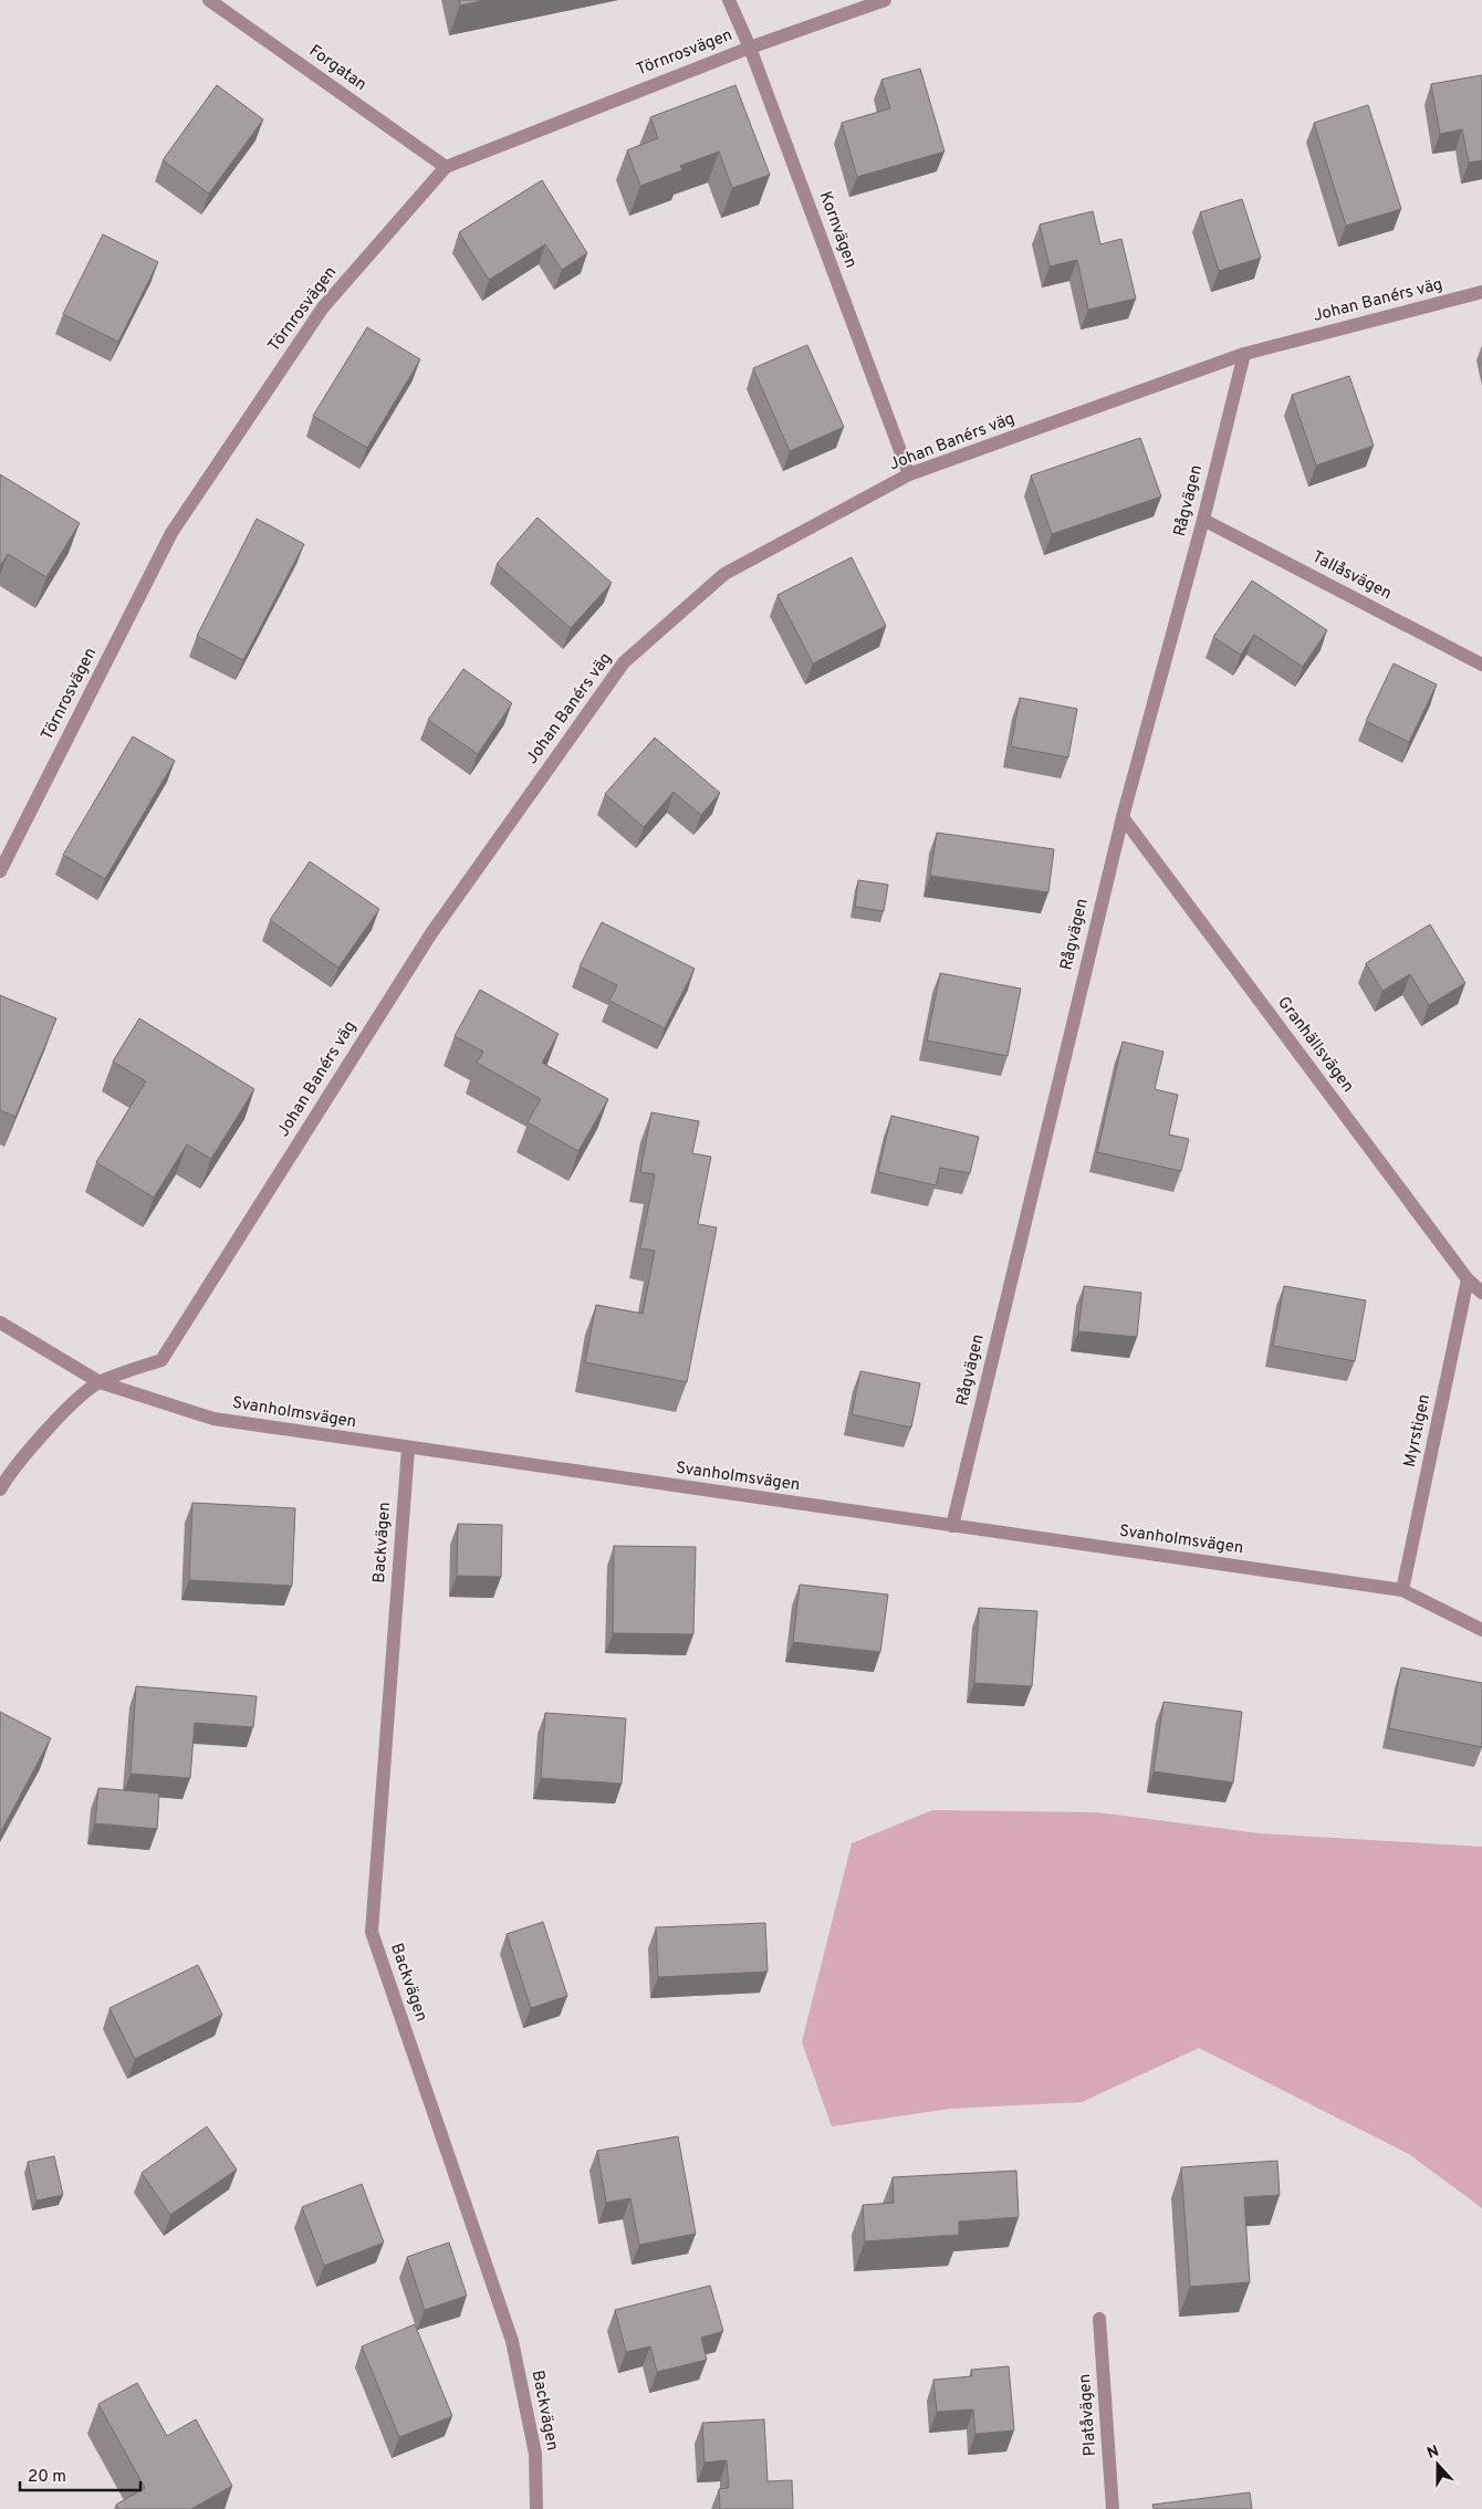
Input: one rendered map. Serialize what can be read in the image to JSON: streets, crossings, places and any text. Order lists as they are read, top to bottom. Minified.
{"streets":{"street":["Törnrosvägen","Forgatan","Kornvägen","Johan Banérs väg","Rågvägen","Tallåsvägen","Granhällsvägen","Svanholmsvägen","Myrstigen","Backvägen","Platåvägen"]},"crossings":[["Törnrosvägen","Forgatan"],["Törnrosvägen","Kornvägen"],["Kornvägen","Johan Banérs väg"],["Johan Banérs väg","Rågvägen"],["Johan Banérs väg","Svanholmsvägen"],["Rågvägen","Tallåsvägen"],["Rågvägen","Granhällsvägen"],["Rågvägen","Svanholmsvägen"],["Granhällsvägen","Myrstigen"],["Svanholmsvägen","Myrstigen"],["Svanholmsvägen","Backvägen"]],"scale_bar":"20 m","north":"top"}
